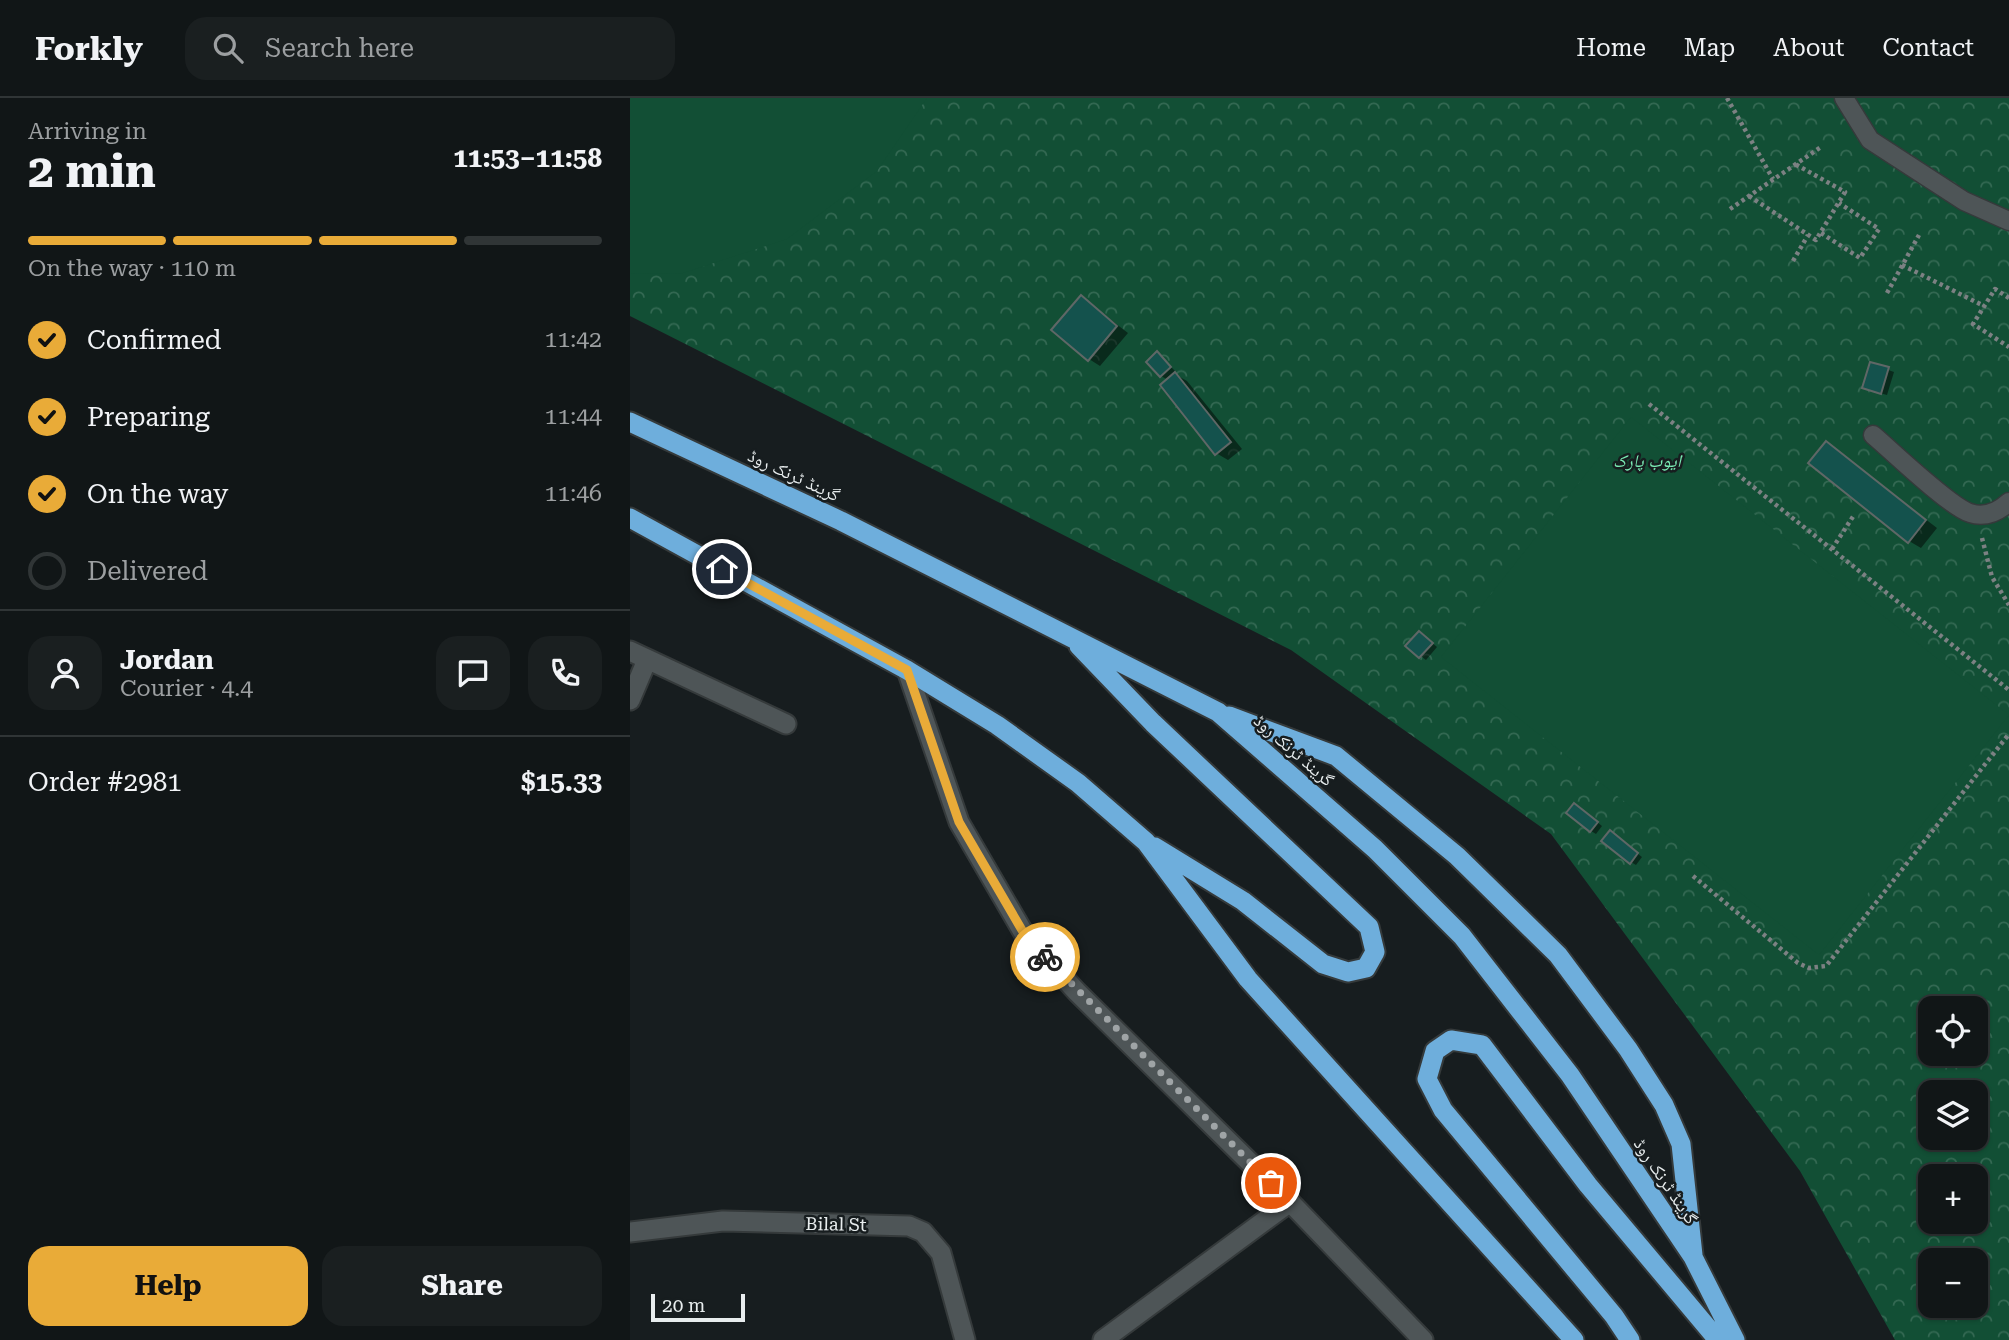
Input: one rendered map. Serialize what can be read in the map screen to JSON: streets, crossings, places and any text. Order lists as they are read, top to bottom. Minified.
{"streets":{"highway":["گرینڈ ٹرنک روڈ"],"street":["Bilal St"]},"parks":["ایوب پارک"],"scale_bar":"20 m","page":{"header":"Forkly","search":"Search here","nav":["Home","Map","About","Contact"],"heading":["2 min","Arriving in","11:53–11:58"],"panel":["Jordan","Courier · 4.4","Order #2981","$15.33"],"bar":"On the way · 110 m","list":[["Confirmed","11:42"],["Preparing","11:44"],["On the way","11:46"],"Delivered"],"map_buttons":["+","−"],"buttons":["Help","Share"],"scale":"20 m"}}
